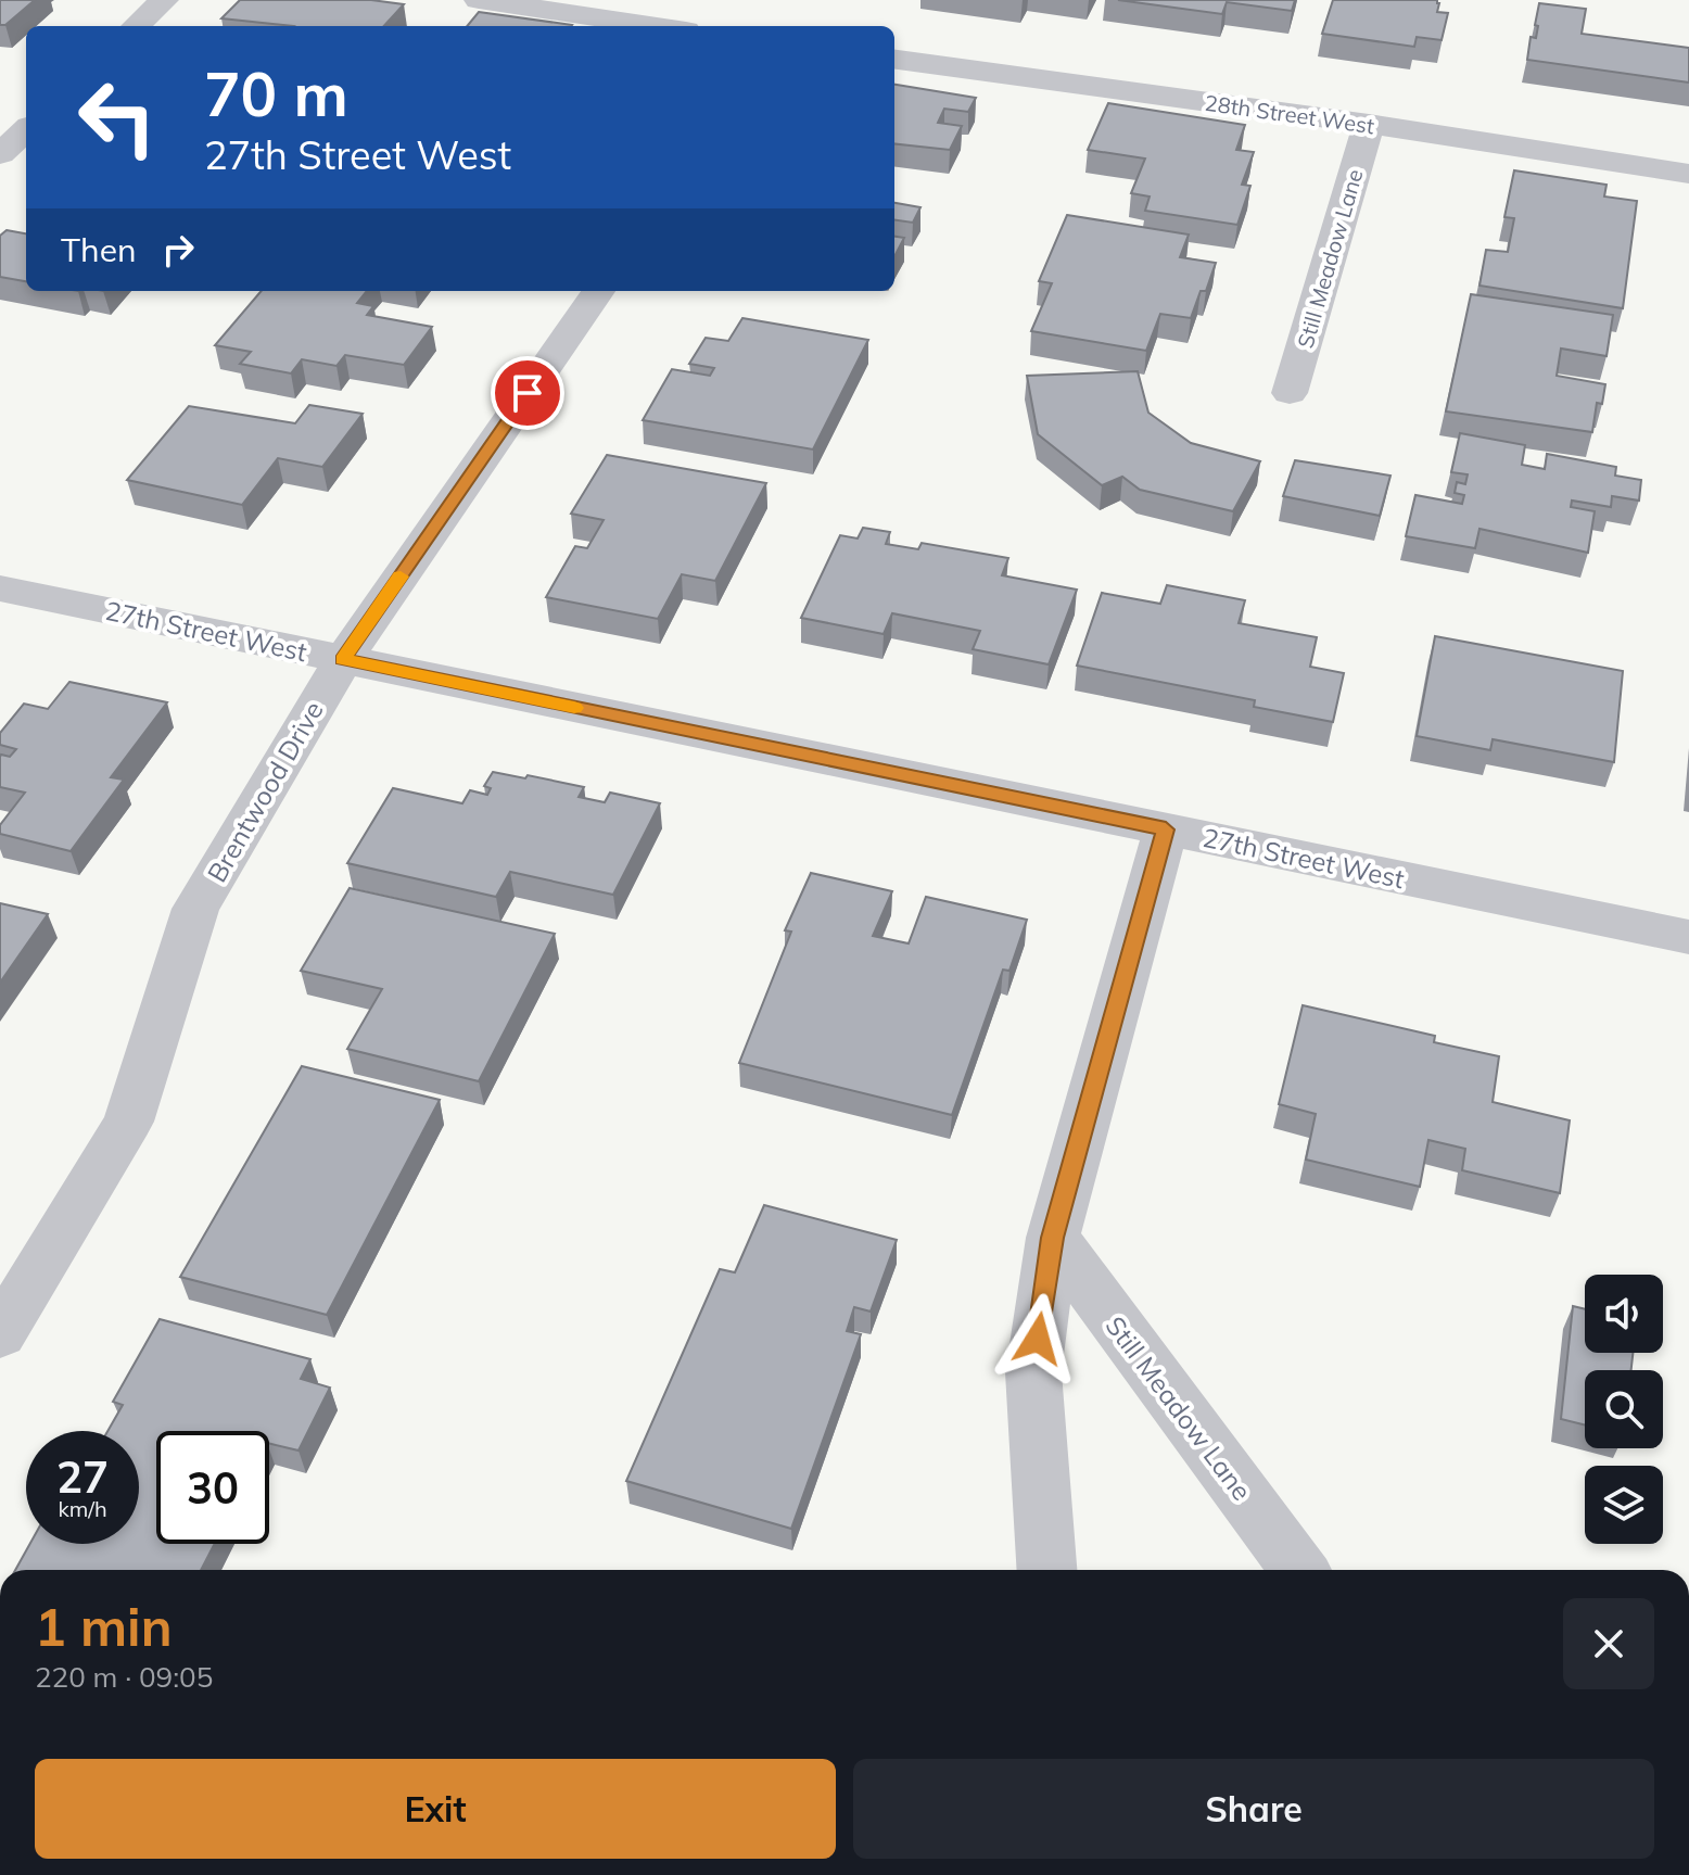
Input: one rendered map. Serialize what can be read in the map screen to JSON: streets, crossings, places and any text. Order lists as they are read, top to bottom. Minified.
{"streets":{"street":["28th Street West","Still Meadow Lane","27th Street West","Brentwood Drive"]},"crossings":[["28th Street West","Still Meadow Lane"],["27th Street West","Brentwood Drive"]],"page":{"turn":["70 m","27th Street West"],"then":"Then","speed":"27 km/h","limit":"30","heading":["1 min","220 m · 09:05"],"buttons":["Exit","Share"]}}
